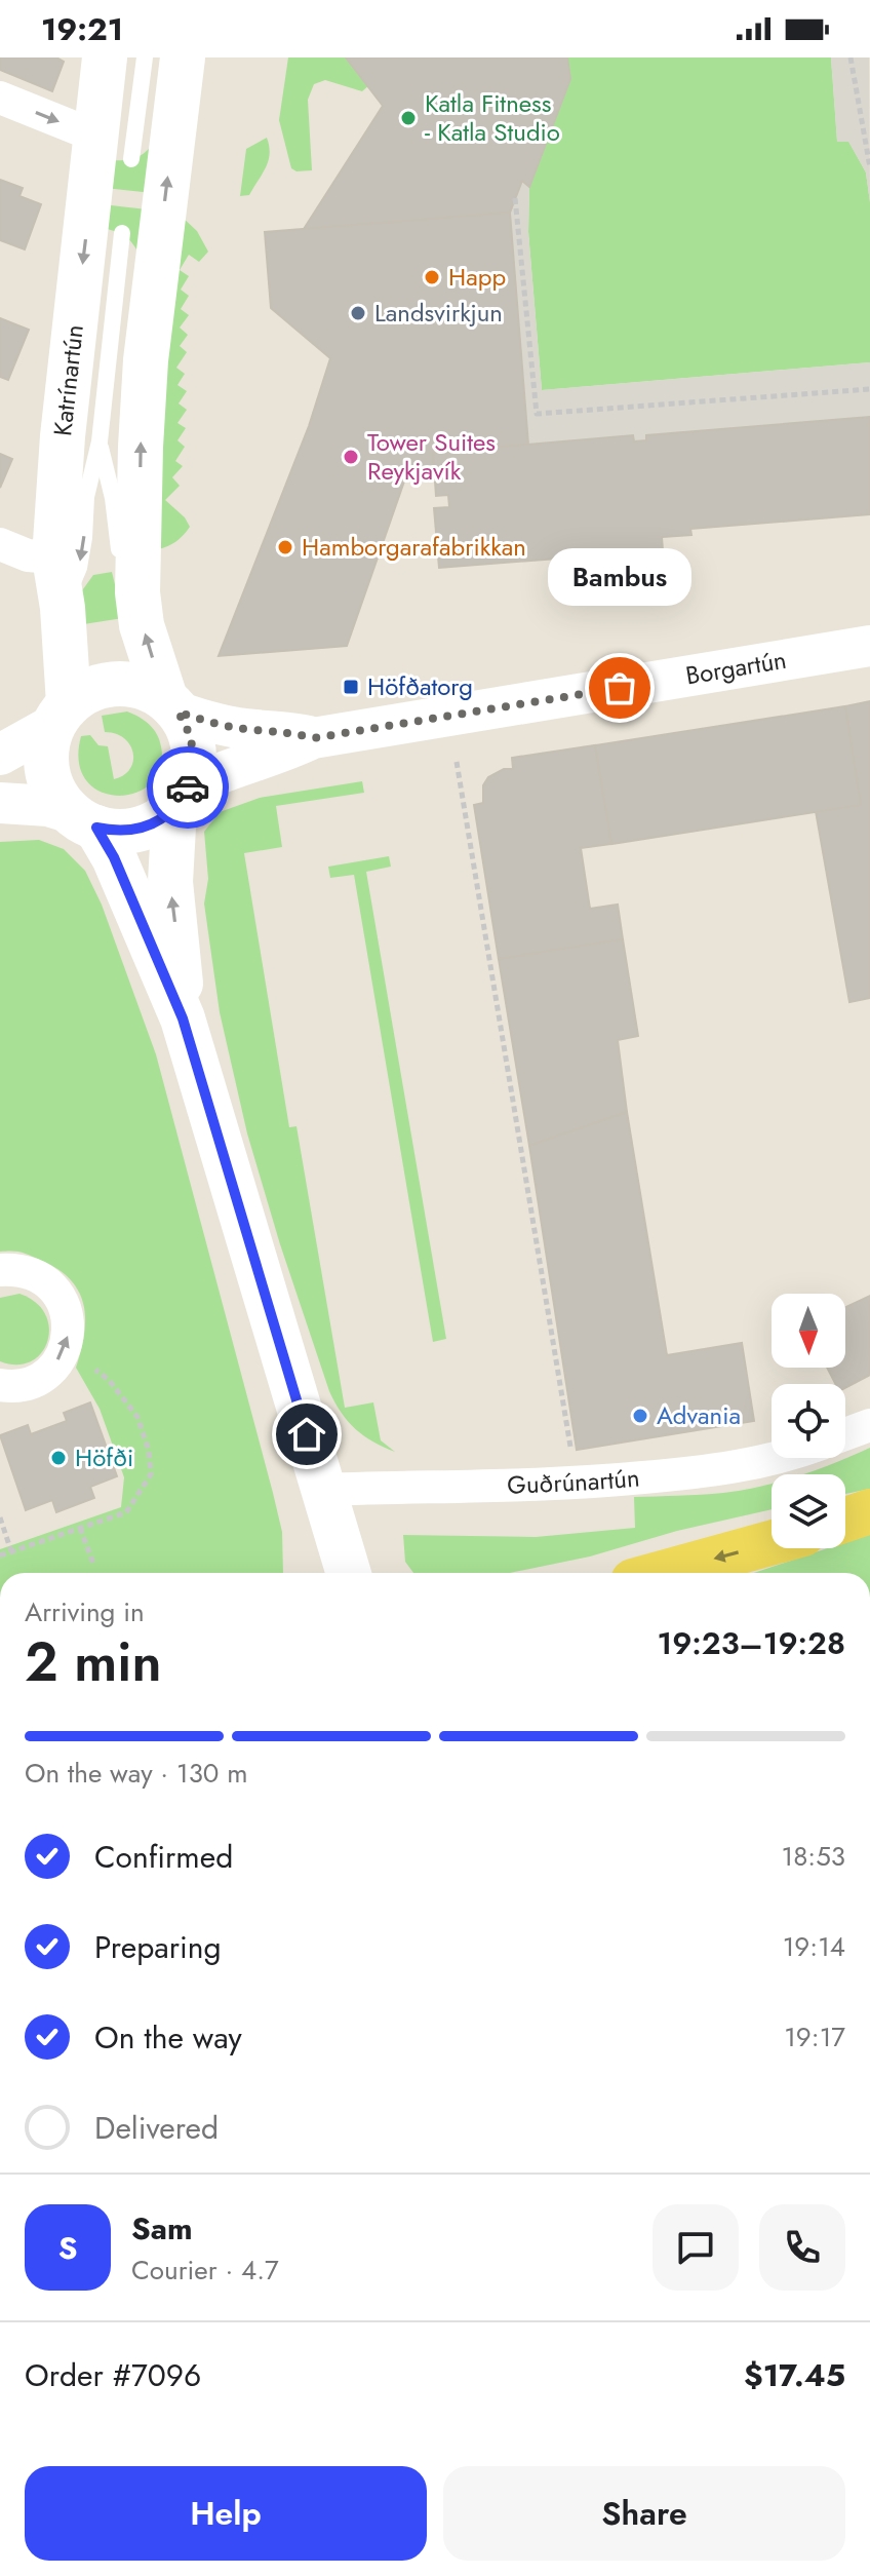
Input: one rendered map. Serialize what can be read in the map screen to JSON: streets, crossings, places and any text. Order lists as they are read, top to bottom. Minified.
{"streets":{"main road":["Katrínartún","Borgartún"],"street":["Guðrúnartún"]},"crossings":[["Katrínartún","Borgartún"]],"places":{"other":["Katla Fitness - Katla Studio","Happ","Landsvirkjun","Tower Suites Reykjavík","Hamborgarafabrikkan","Bambus","Advania","Höfði"],"transit":["Höfðatorg"]},"north":"bottom","page":{"status":"19:21","bubble":"Bambus","heading":["2 min","Arriving in","19:23–19:28"],"panel":["Sam","Courier · 4.7","Order #7096","$17.45"],"bar":"On the way · 130 m","list":[["Confirmed","18:53"],["Preparing","19:14"],["On the way","19:17"],"Delivered"],"round":"S","buttons":["Help","Share"]}}
